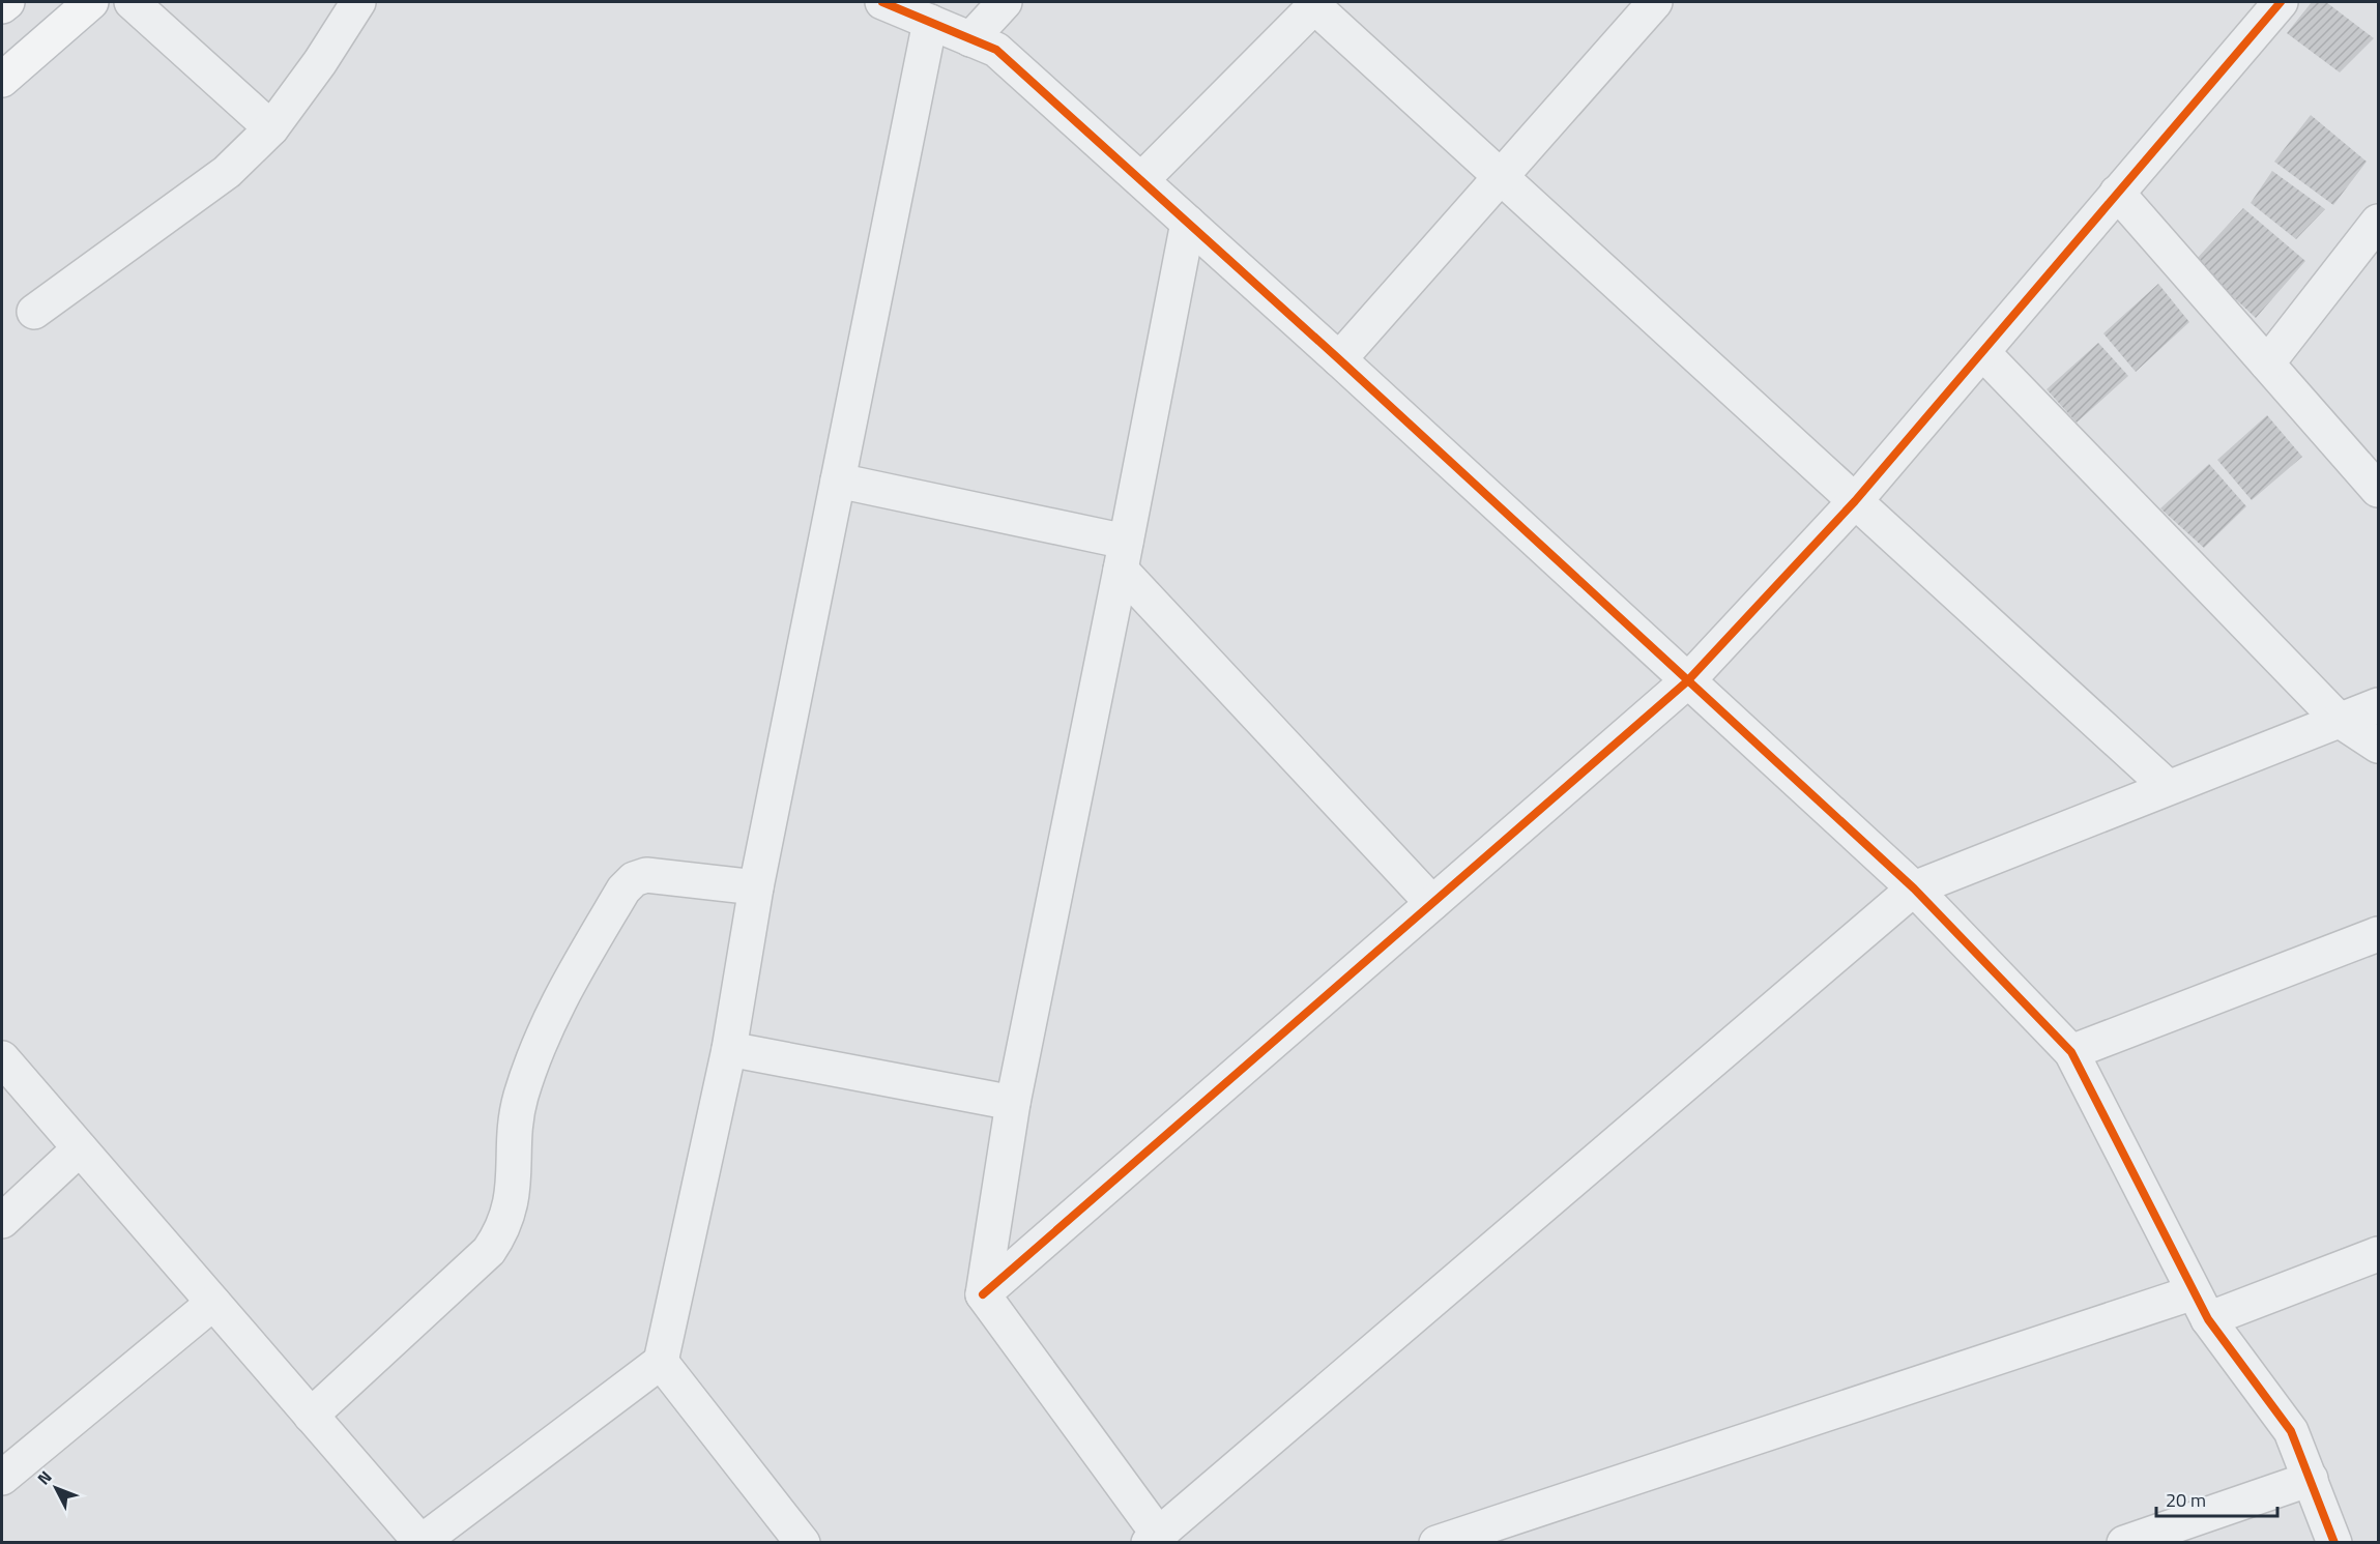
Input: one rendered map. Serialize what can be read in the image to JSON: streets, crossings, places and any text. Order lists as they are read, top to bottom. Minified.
{"scale_bar":"20 m","north":"top left"}
